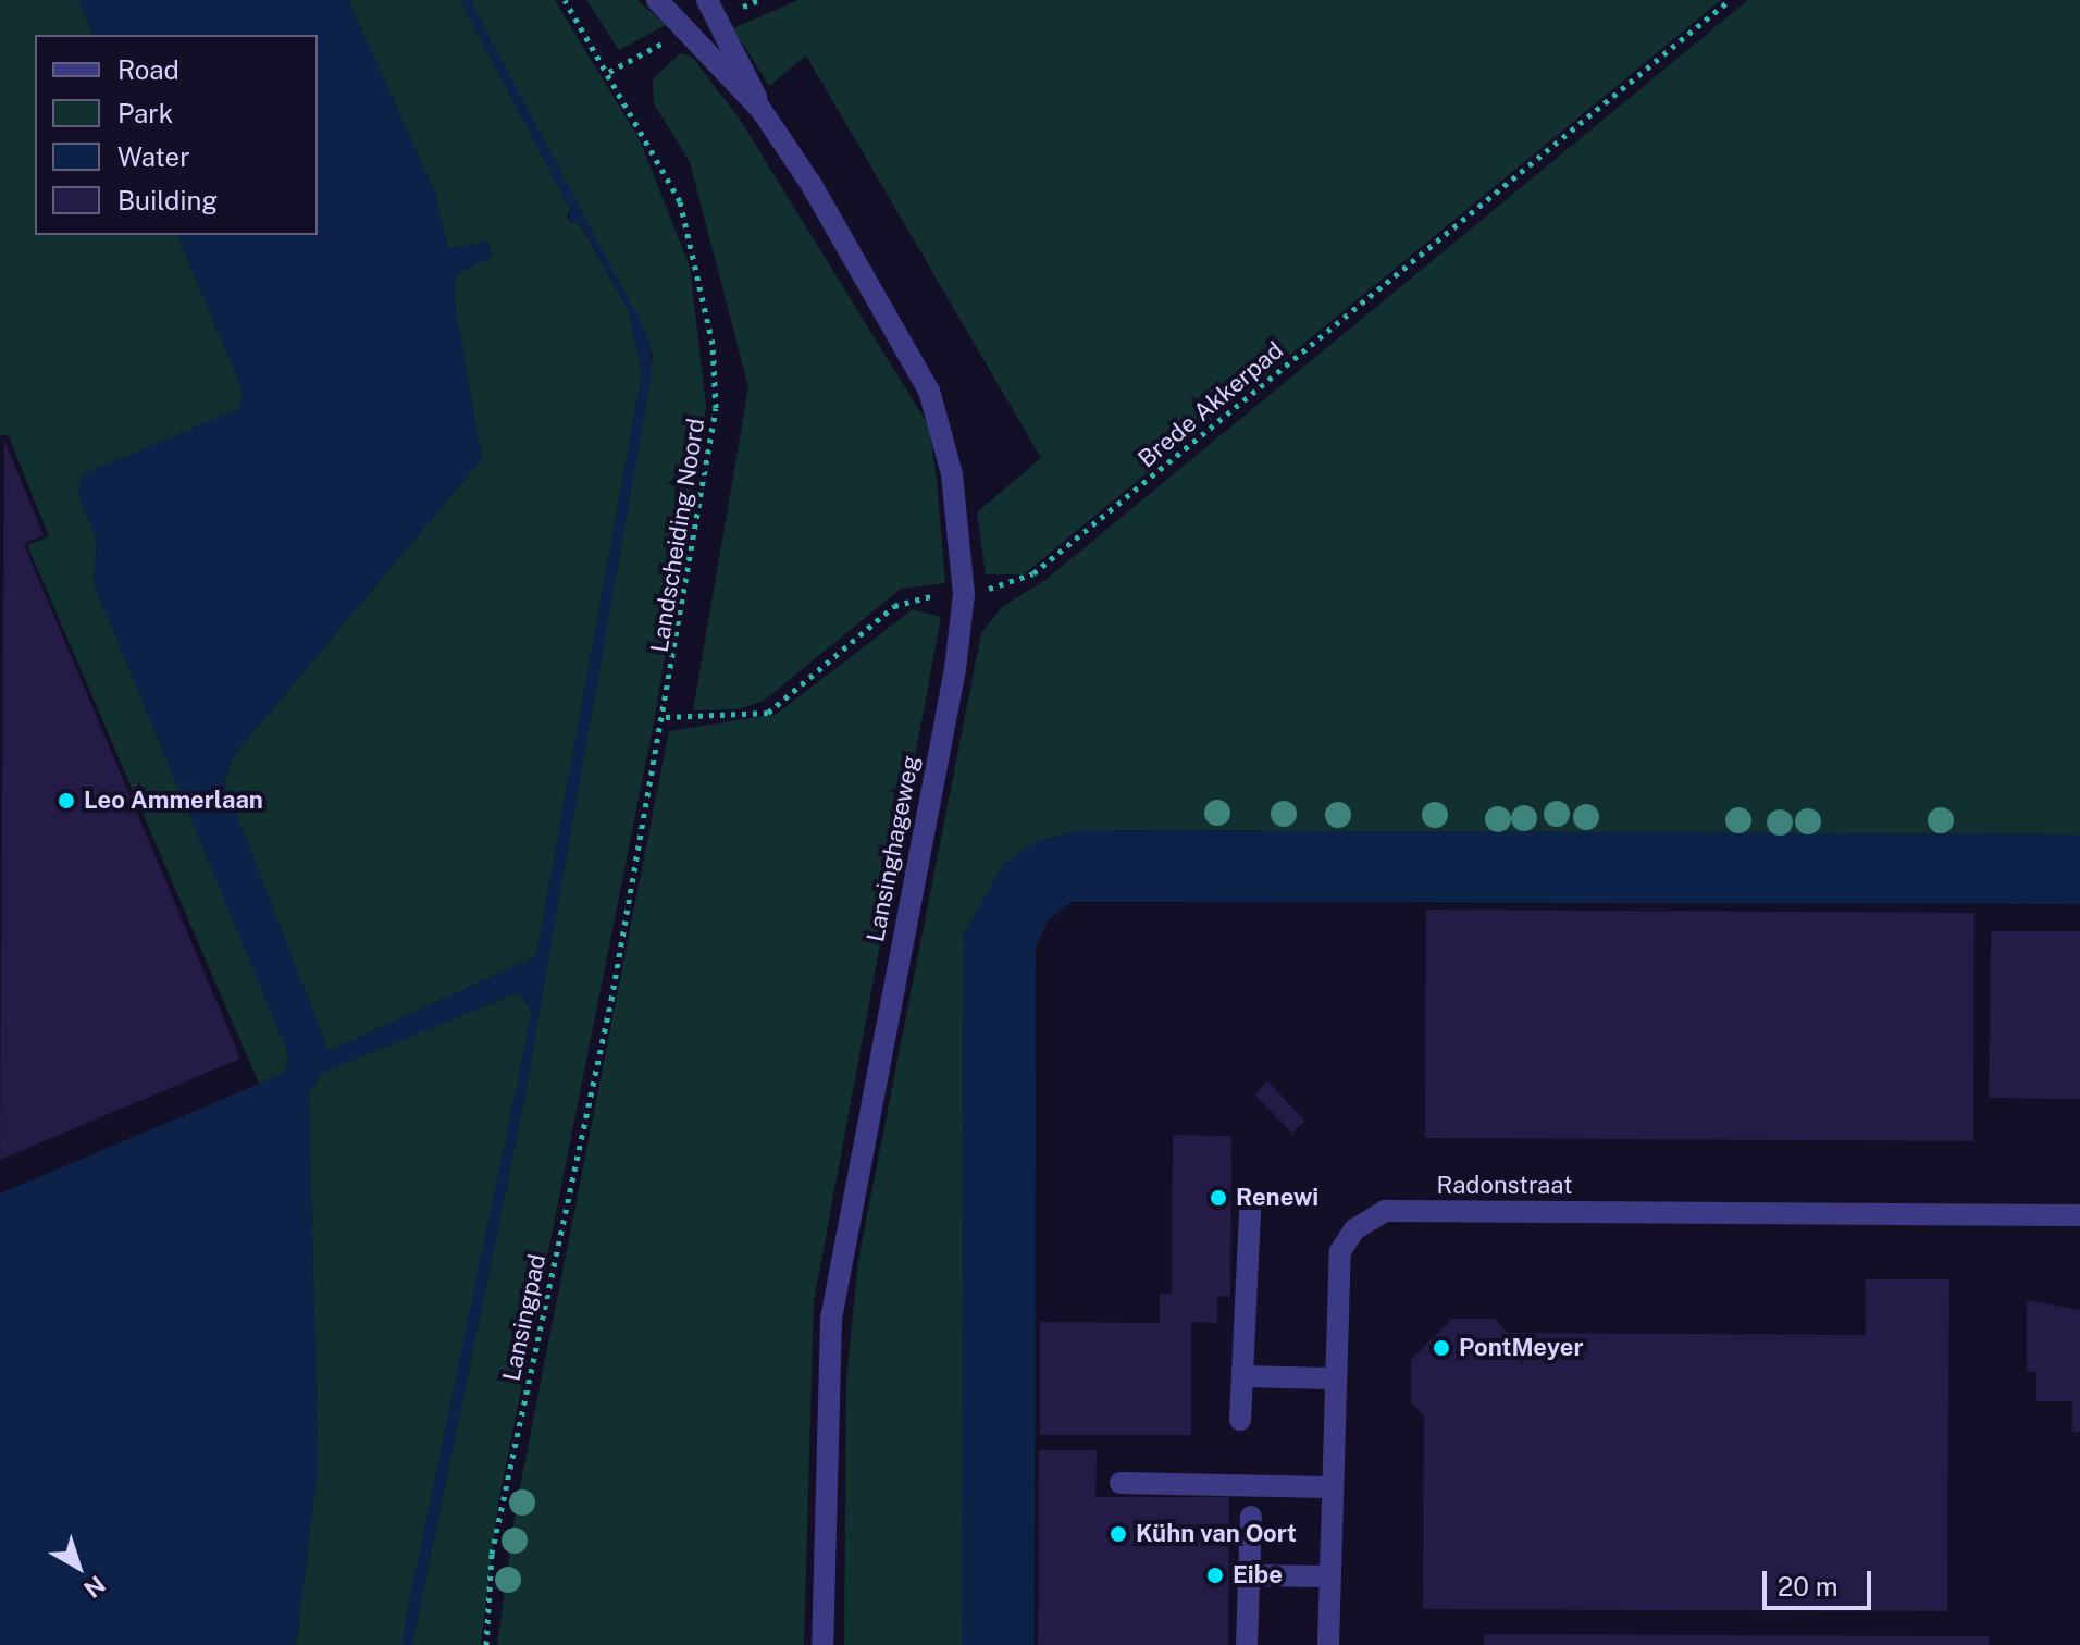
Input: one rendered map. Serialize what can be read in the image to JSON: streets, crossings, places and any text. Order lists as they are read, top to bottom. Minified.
{"streets":{"street":["Lansinghageweg","Radonstraat"],"path":["Brede Akkerpad","Landscheiding Noord","Lansingpad"]},"crossings":[["Brede Akkerpad","Landscheiding Noord"],["Brede Akkerpad","Lansinghageweg"],["Landscheiding Noord","Lansingpad"]],"places":["Leo Ammerlaan","Renewi","PontMeyer","Kühn van Oort","Eibe"],"legend":["Road","Park","Water","Building"],"scale_bar":"20 m","north":"bottom right"}
